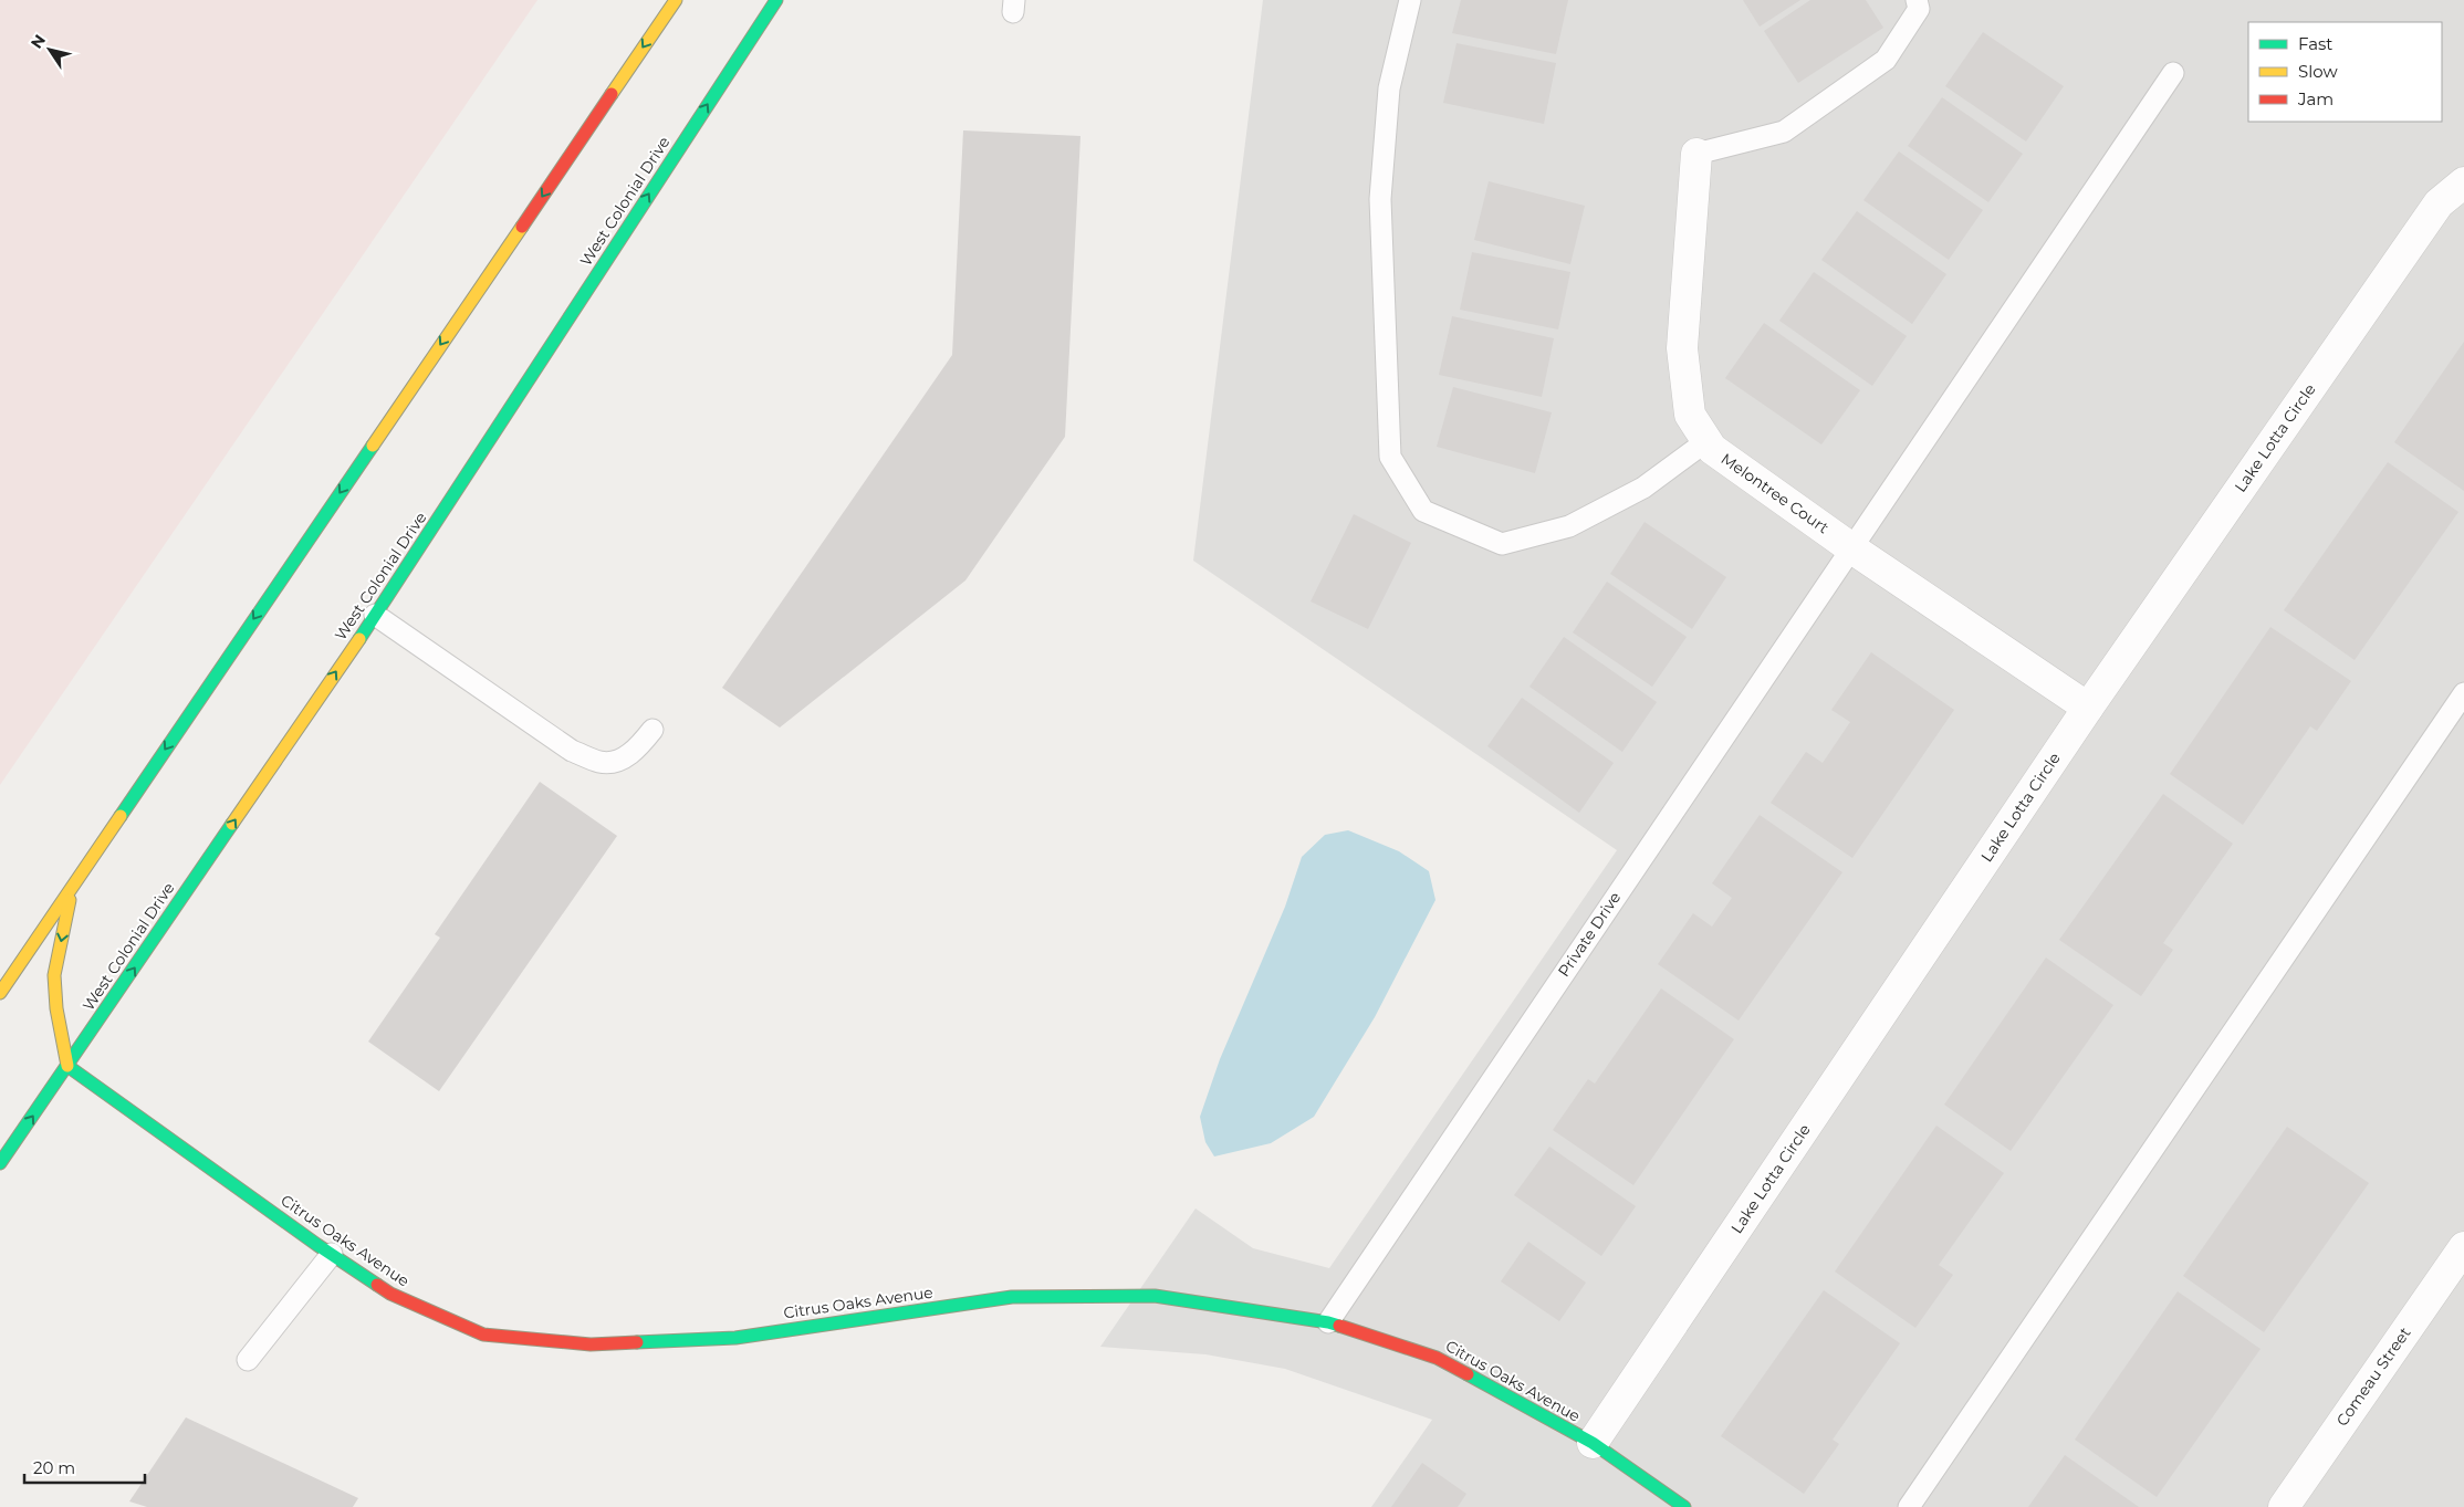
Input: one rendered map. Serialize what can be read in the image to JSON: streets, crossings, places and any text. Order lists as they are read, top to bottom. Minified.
{"streets":{"main road":["West Colonial Drive","Citrus Oaks Avenue"],"street":["Lake Lotta Circle","Melontree Court","Comeau Street"],"lane":["Private Drive"]},"crossings":[["West Colonial Drive","Citrus Oaks Avenue"],["Lake Lotta Circle","Melontree Court"],["Lake Lotta Circle","Citrus Oaks Avenue"],["Melontree Court","Private Drive"],["Private Drive","Citrus Oaks Avenue"]],"legend":["Fast","Slow","Jam"],"scale_bar":"20 m","north":"top left"}
